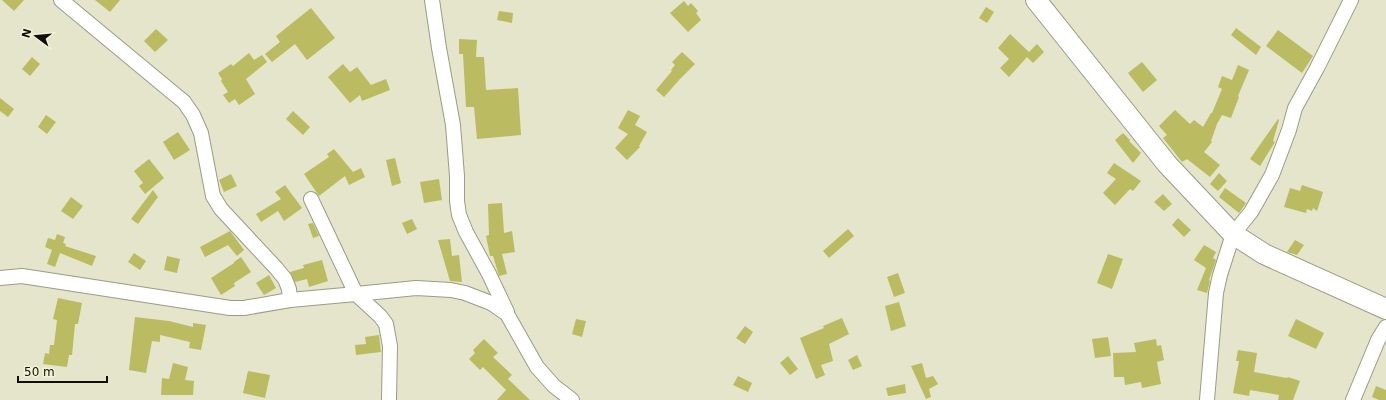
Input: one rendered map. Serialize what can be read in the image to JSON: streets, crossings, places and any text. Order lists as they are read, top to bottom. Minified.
{"scale_bar":"50 m","north":"left"}
